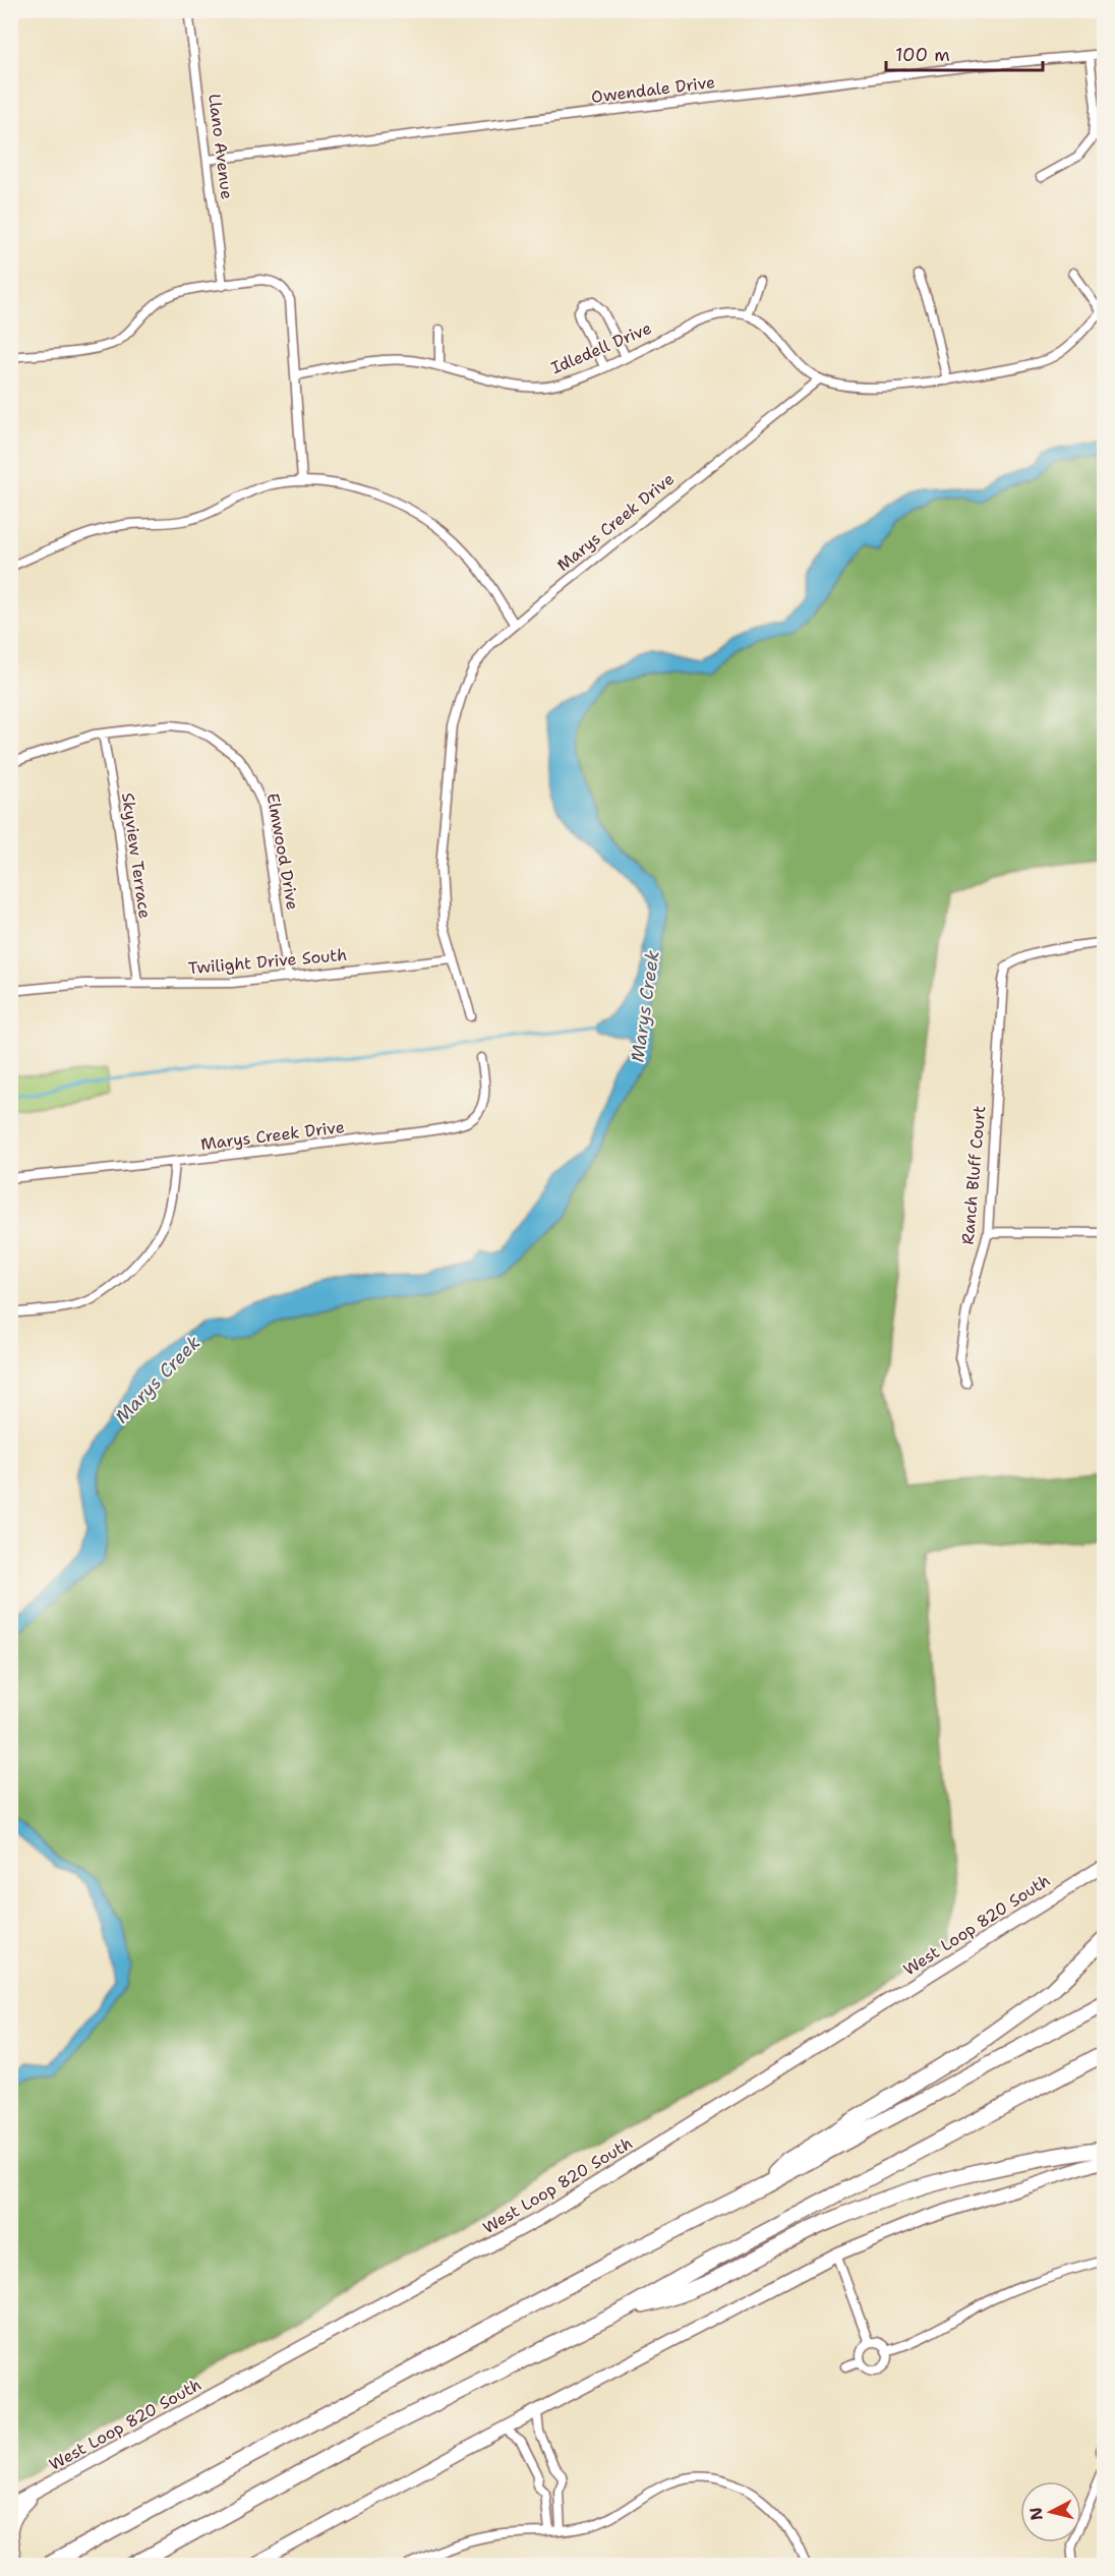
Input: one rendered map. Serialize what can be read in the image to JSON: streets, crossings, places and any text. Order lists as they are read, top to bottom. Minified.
{"streets":{"main road":["West Loop 820 South"],"street":["Owendale Drive","Llano Avenue","Idledell Drive","Marys Creek Drive","Elmwood Drive","Skyview Terrace","Twilight Drive South","Ranch Bluff Court"]},"crossings":[["Owendale Drive","Llano Avenue"],["Marys Creek Drive","Twilight Drive South"],["Elmwood Drive","Skyview Terrace"],["Elmwood Drive","Twilight Drive South"],["Skyview Terrace","Twilight Drive South"]],"water":["Marys Creek"],"scale_bar":"100 m","north":"left"}
